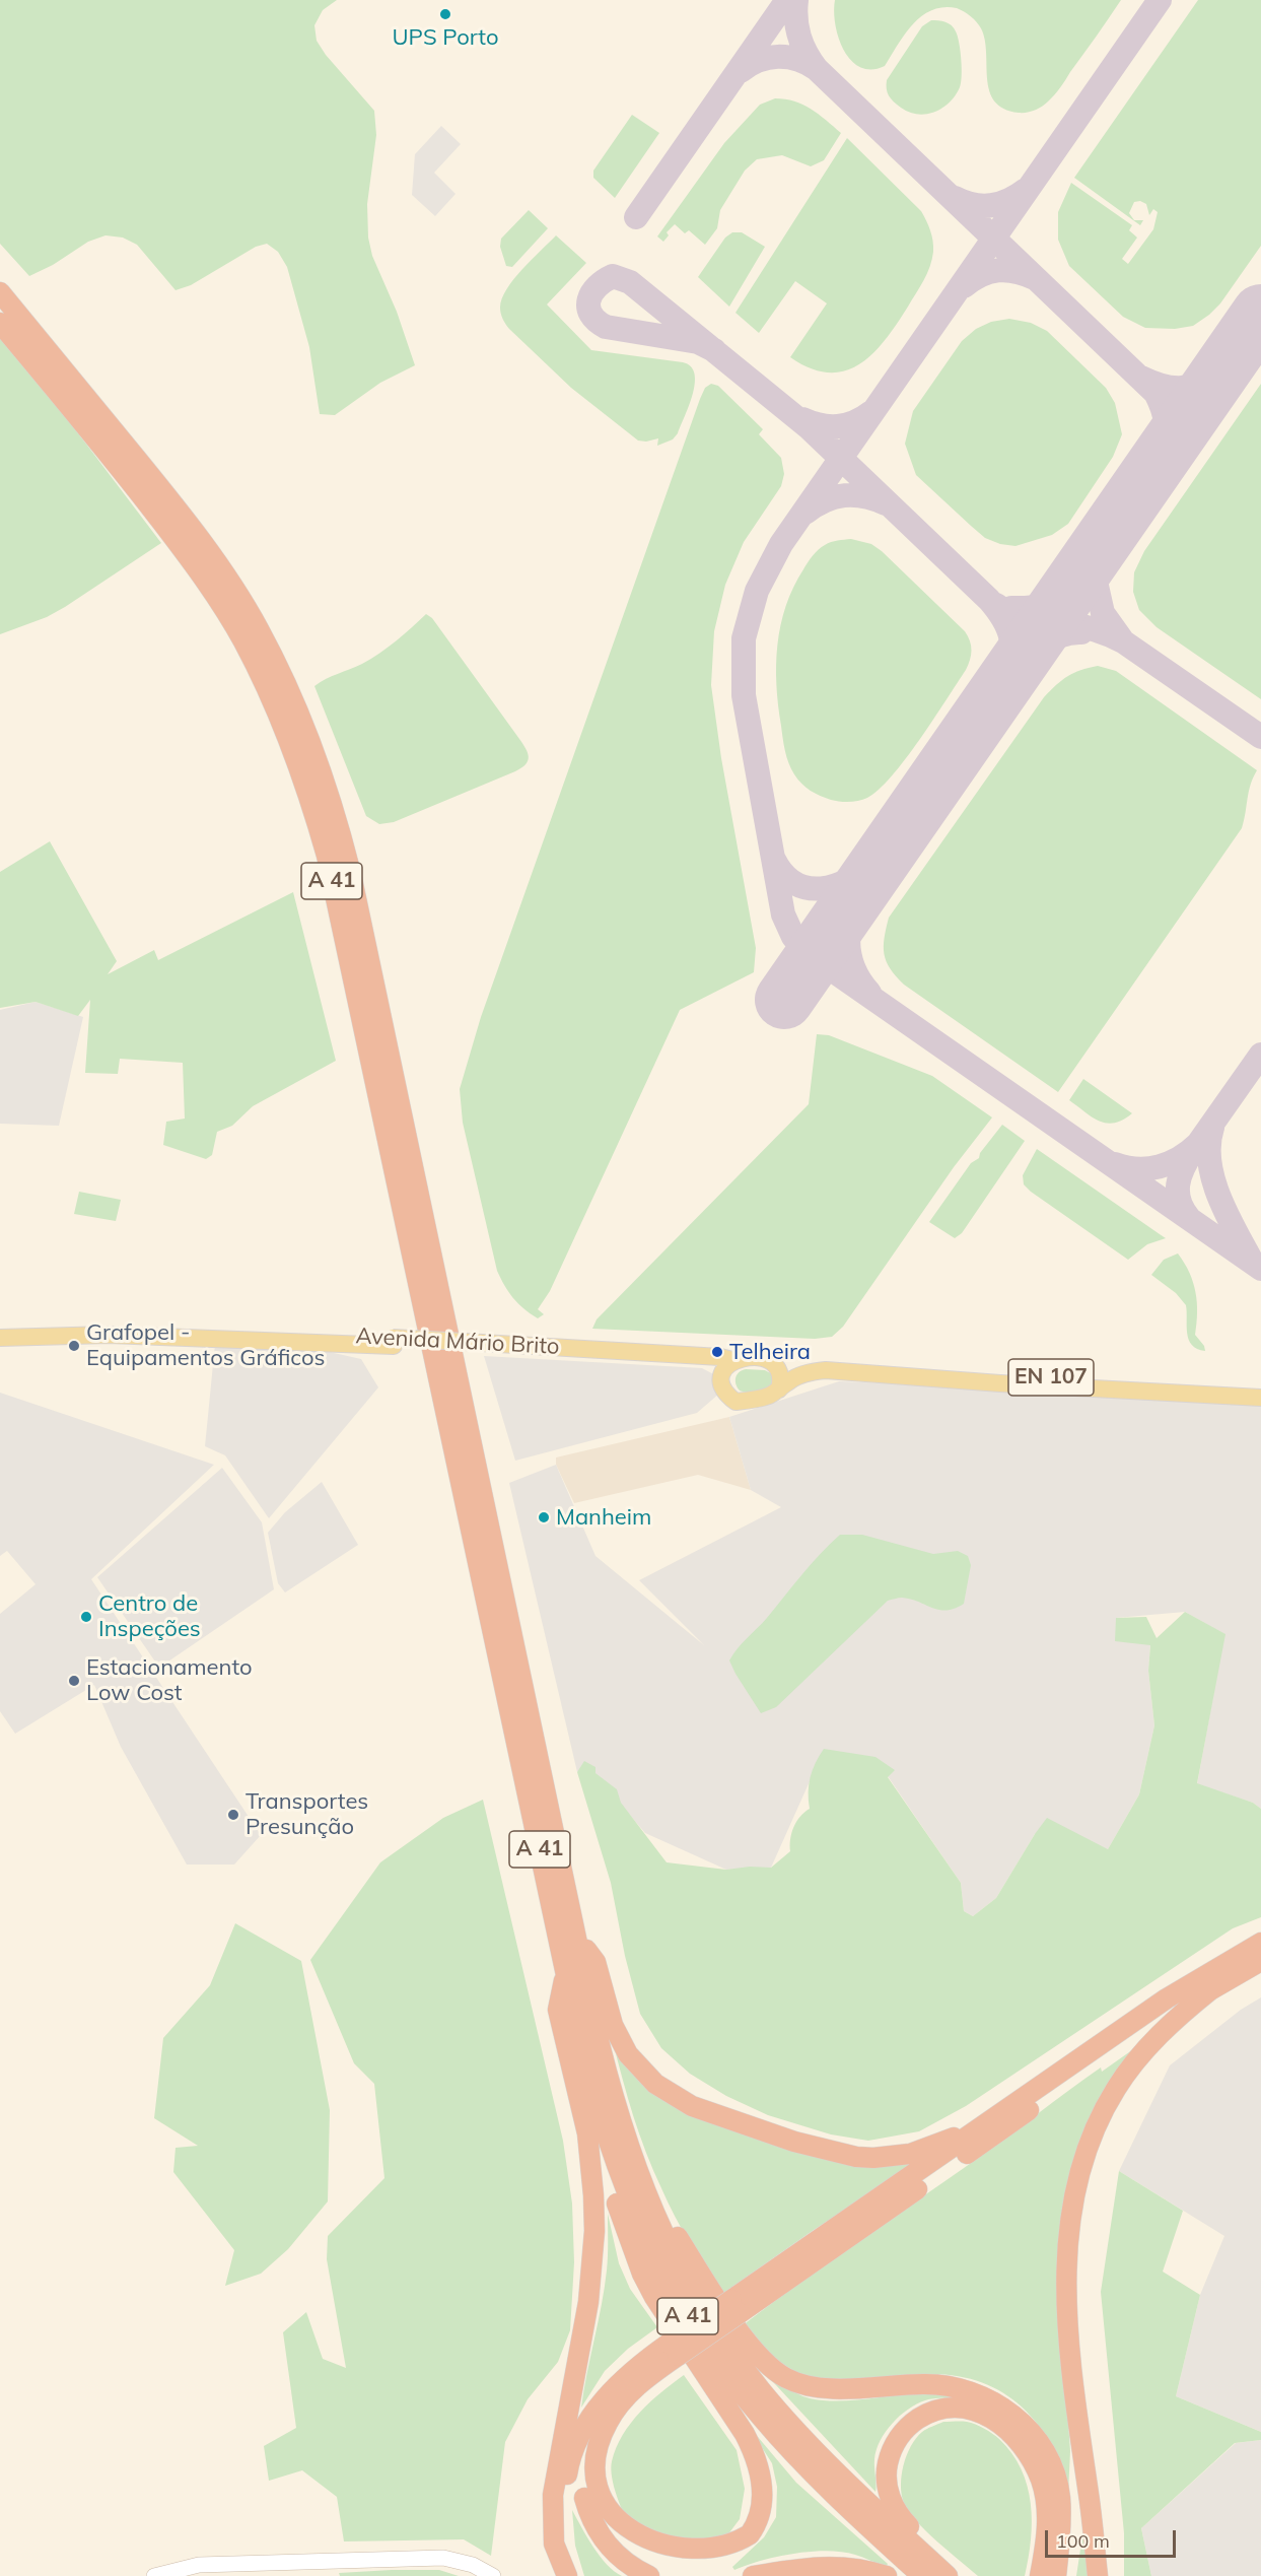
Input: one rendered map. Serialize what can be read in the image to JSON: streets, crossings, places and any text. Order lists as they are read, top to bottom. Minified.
{"streets":{"highway":["A 41"],"main road":["Avenida Mário Brito","EN 107"]},"crossings":[["Avenida Mário Brito","EN 107"]],"places":["UPS Porto","Grafopel - Equipamentos Gráficos","Telheira","Manheim","Centro de Inspeções","Estacionamento Low Cost","Transportes Presunção"],"scale_bar":"100 m"}
